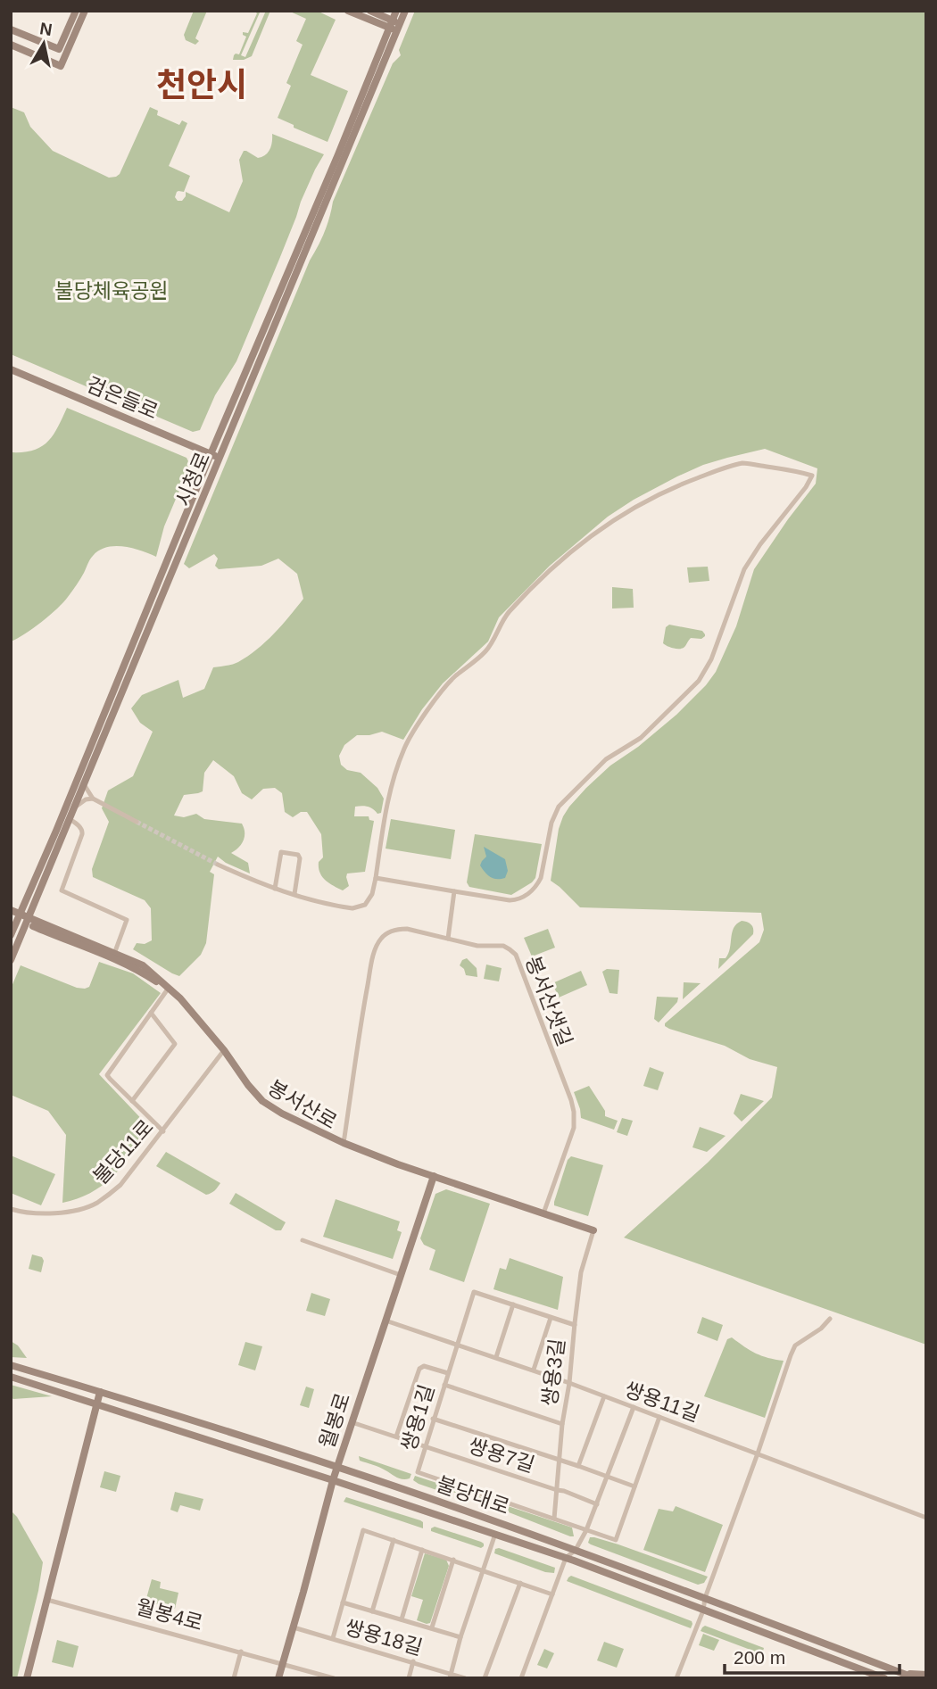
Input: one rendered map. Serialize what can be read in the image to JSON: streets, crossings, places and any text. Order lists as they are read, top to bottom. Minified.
{"streets":{"street":["검은들로","시청로","봉서산샛길","봉서산로","불당11로","쌍용3길","쌍용11길","쌍용1길","월봉로","쌍용7길","불당대로","월봉4로","쌍용18길"]},"crossings":[["검은들로","시청로"],["시청로","봉서산로"],["봉서산샛길","봉서산로"],["봉서산로","불당11로"],["봉서산로","쌍용3길"],["봉서산로","월봉로"],["쌍용3길","쌍용11길"],["쌍용3길","쌍용1길"],["쌍용3길","쌍용7길"],["쌍용11길","쌍용1길"],["쌍용11길","월봉로"],["쌍용1길","쌍용7길"],["월봉로","쌍용7길"],["월봉로","불당대로"],["월봉로","월봉4로"],["월봉로","쌍용18길"]],"districts":["천안시"],"parks":["불당체육공원"],"scale_bar":"200 m","north":"top"}
